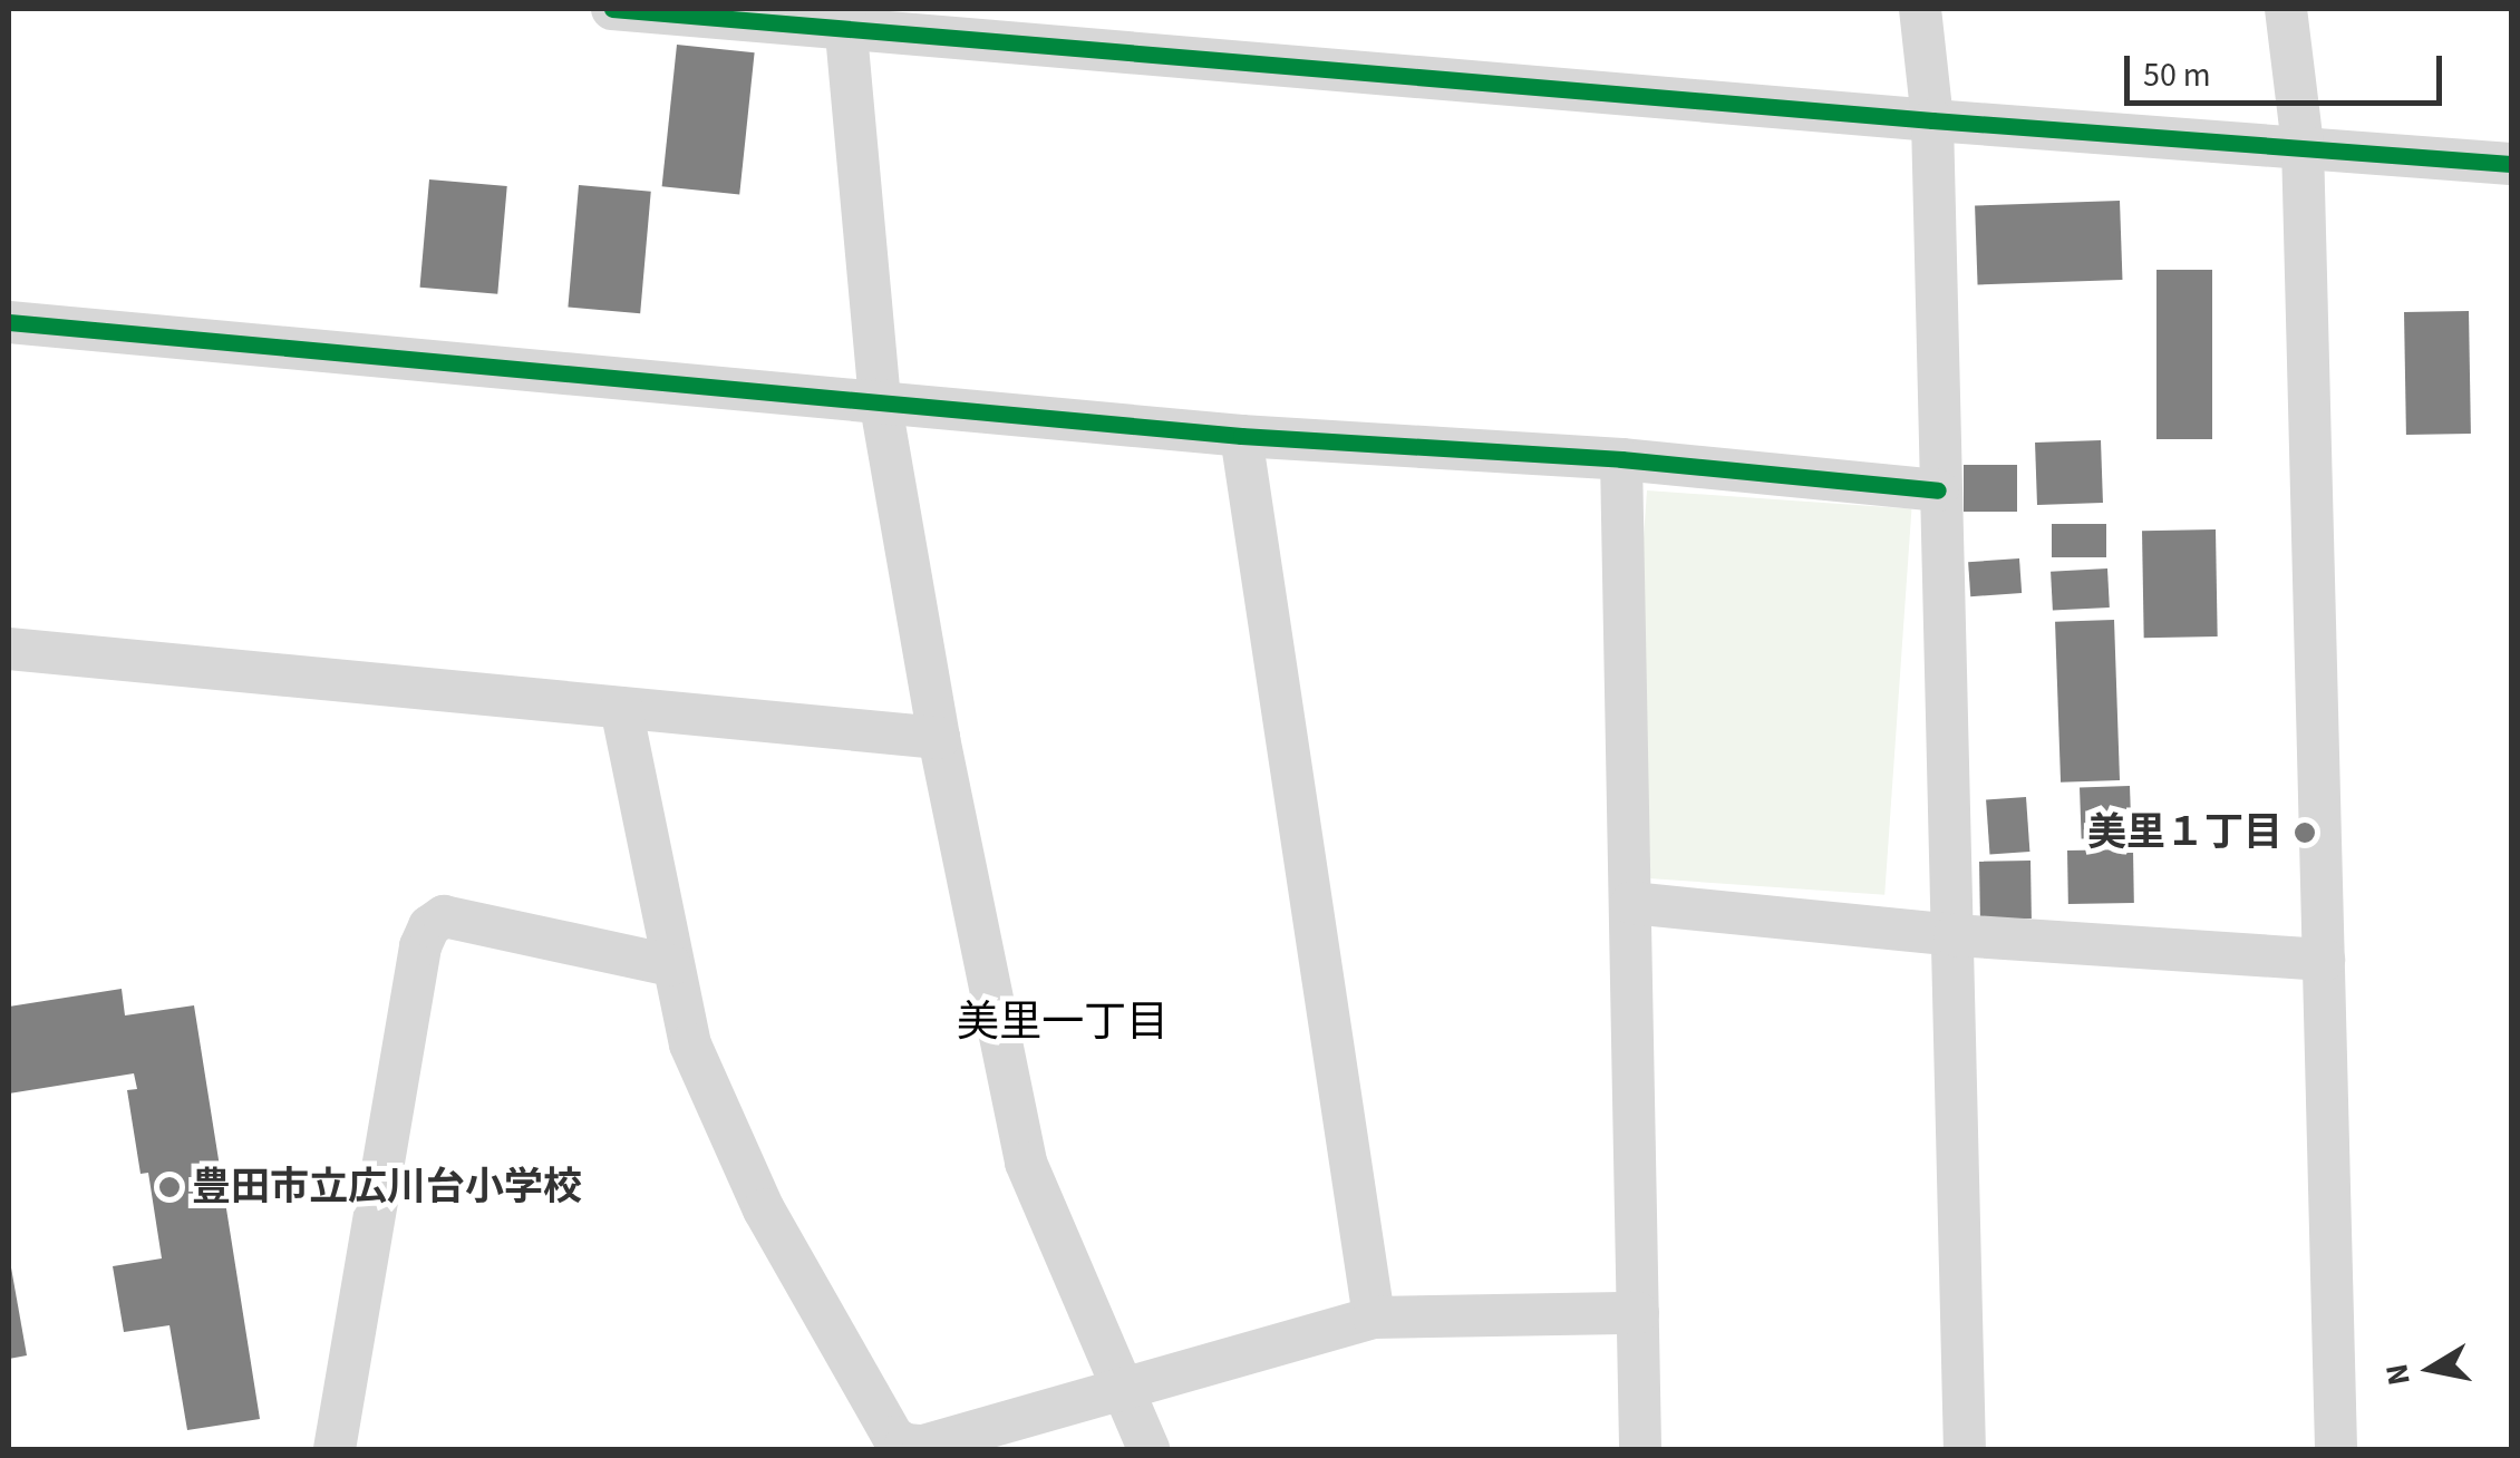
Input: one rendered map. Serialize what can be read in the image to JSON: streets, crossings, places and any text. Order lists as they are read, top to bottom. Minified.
{"districts":["美里一丁目"],"places":["美里１丁目","豊田市立広川台小学校"],"scale_bar":"50 m","north":"left"}
